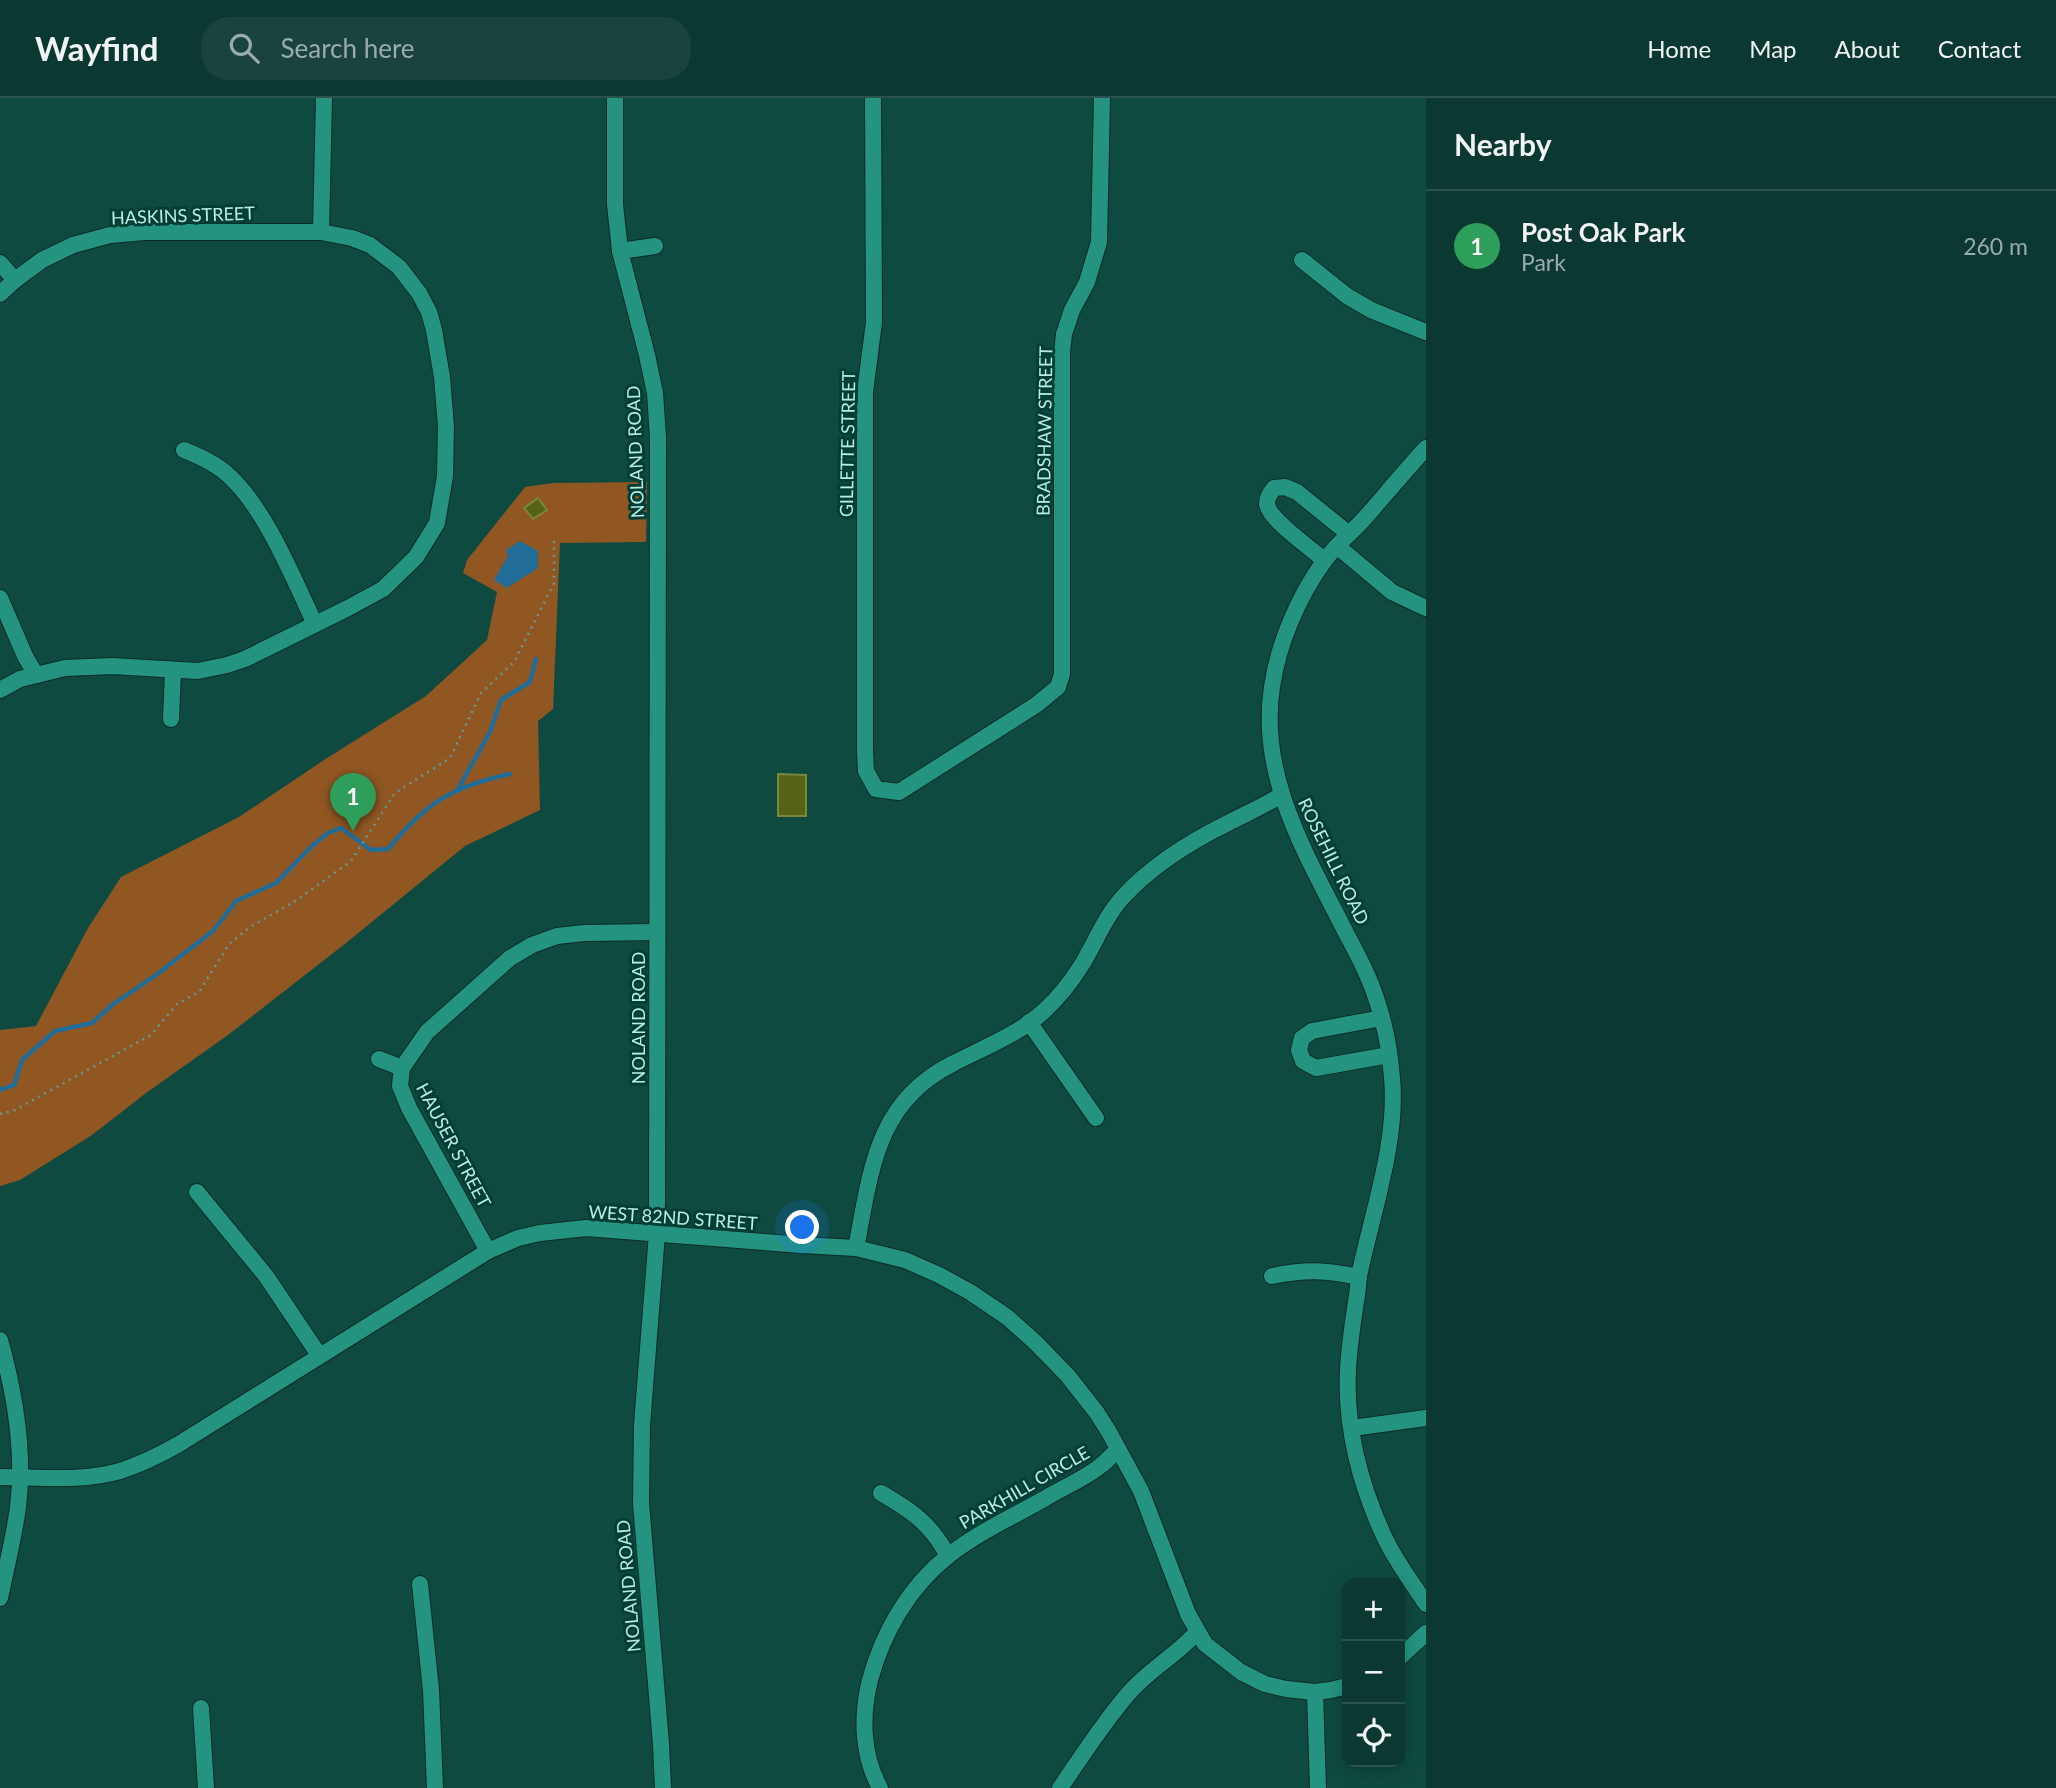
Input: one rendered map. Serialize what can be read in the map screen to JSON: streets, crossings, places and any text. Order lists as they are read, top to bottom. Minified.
{"streets":{"street":["HASKINS STREET","BRADSHAW STREET","GILLETTE STREET","NOLAND ROAD","ROSEHILL ROAD","HAUSER STREET","WEST 82ND STREET","PARKHILL CIRCLE"]},"crossings":[["BRADSHAW STREET","GILLETTE STREET"],["NOLAND ROAD","HAUSER STREET"],["NOLAND ROAD","WEST 82ND STREET"],["HAUSER STREET","WEST 82ND STREET"],["WEST 82ND STREET","PARKHILL CIRCLE"]],"page":{"header":"Wayfind","search":"Search here","nav":["Home","Map","About","Contact"],"heading":"Nearby","list":[{"mark":"1","name":"Post Oak Park","note":"Park","value":"260 m"}],"pins":"1","map_buttons":["+","−"]}}
